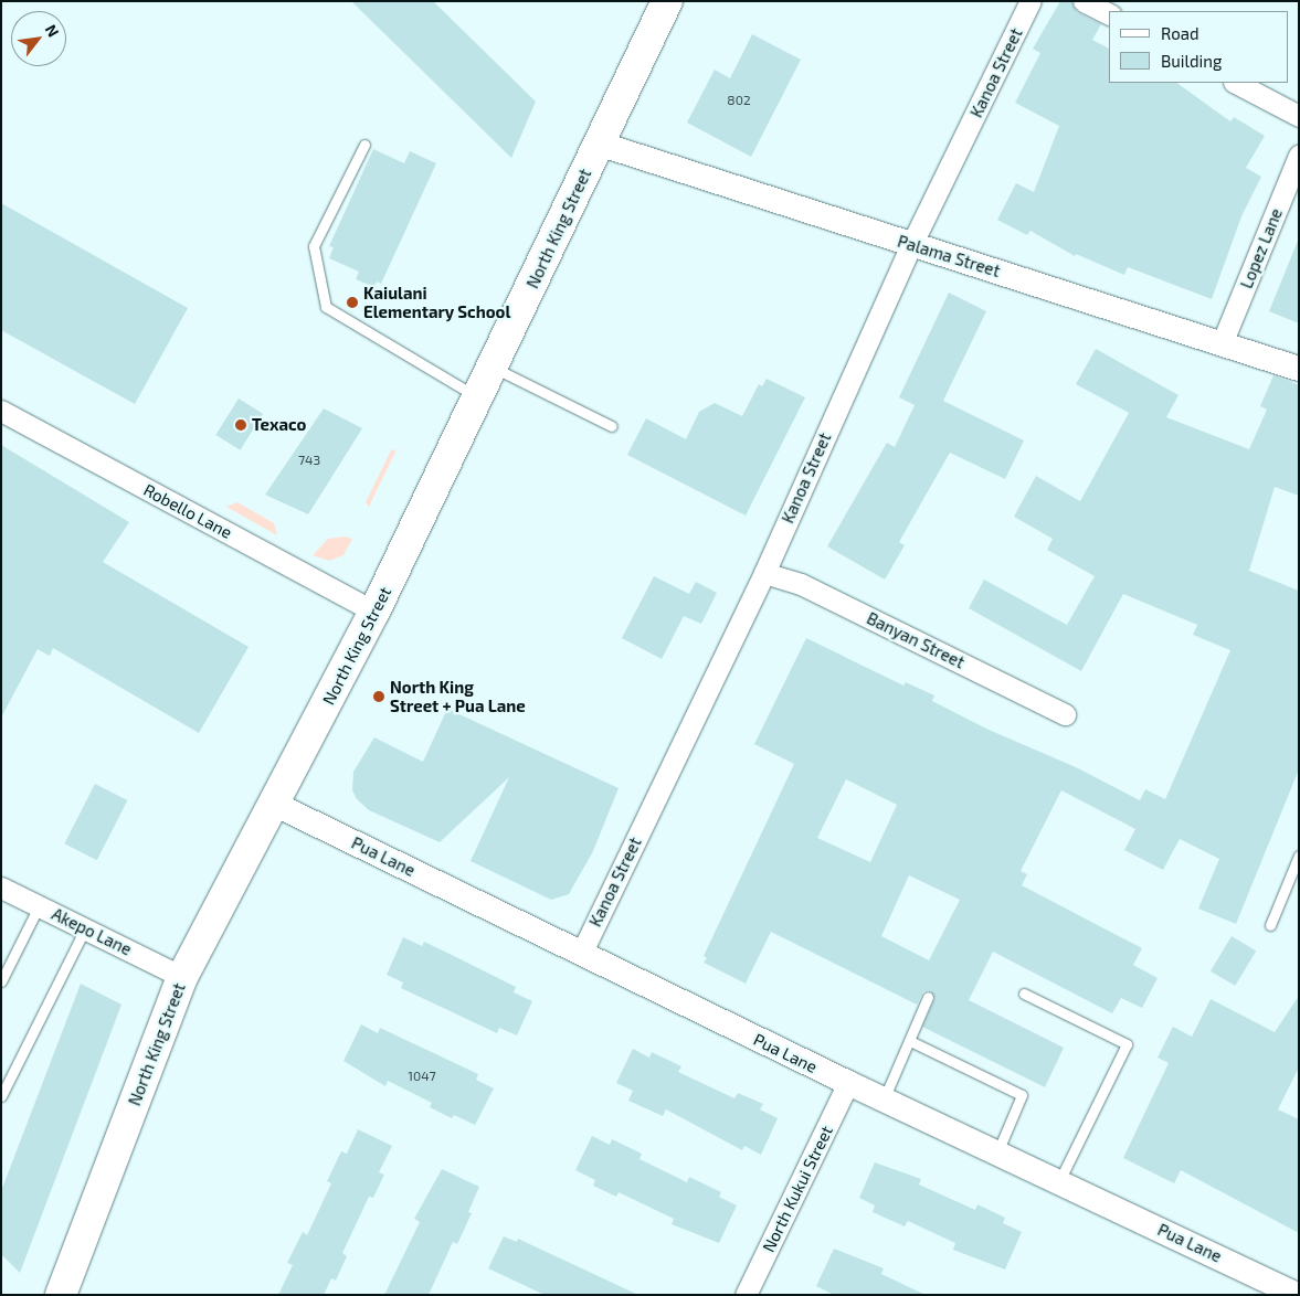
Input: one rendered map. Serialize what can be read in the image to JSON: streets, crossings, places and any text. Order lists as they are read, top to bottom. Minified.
{"streets":{"main road":["North King Street"],"street":["Kanoa Street","Lopez Lane","Palama Street","Robello Lane","Banyan Street","Pua Lane","Akepo Lane","North Kukui Street"]},"crossings":[["Kanoa Street","Palama Street"],["Kanoa Street","Banyan Street"],["Kanoa Street","Pua Lane"],["North King Street","Palama Street"],["North King Street","Robello Lane"],["North King Street","Pua Lane"],["North King Street","Akepo Lane"],["Lopez Lane","Palama Street"],["Pua Lane","North Kukui Street"]],"places":["Kaiulani Elementary School","Texaco","North King Street + Pua Lane"],"house_numbers":["802","743","1047"],"legend":["Road","Building"],"north":"top right"}
